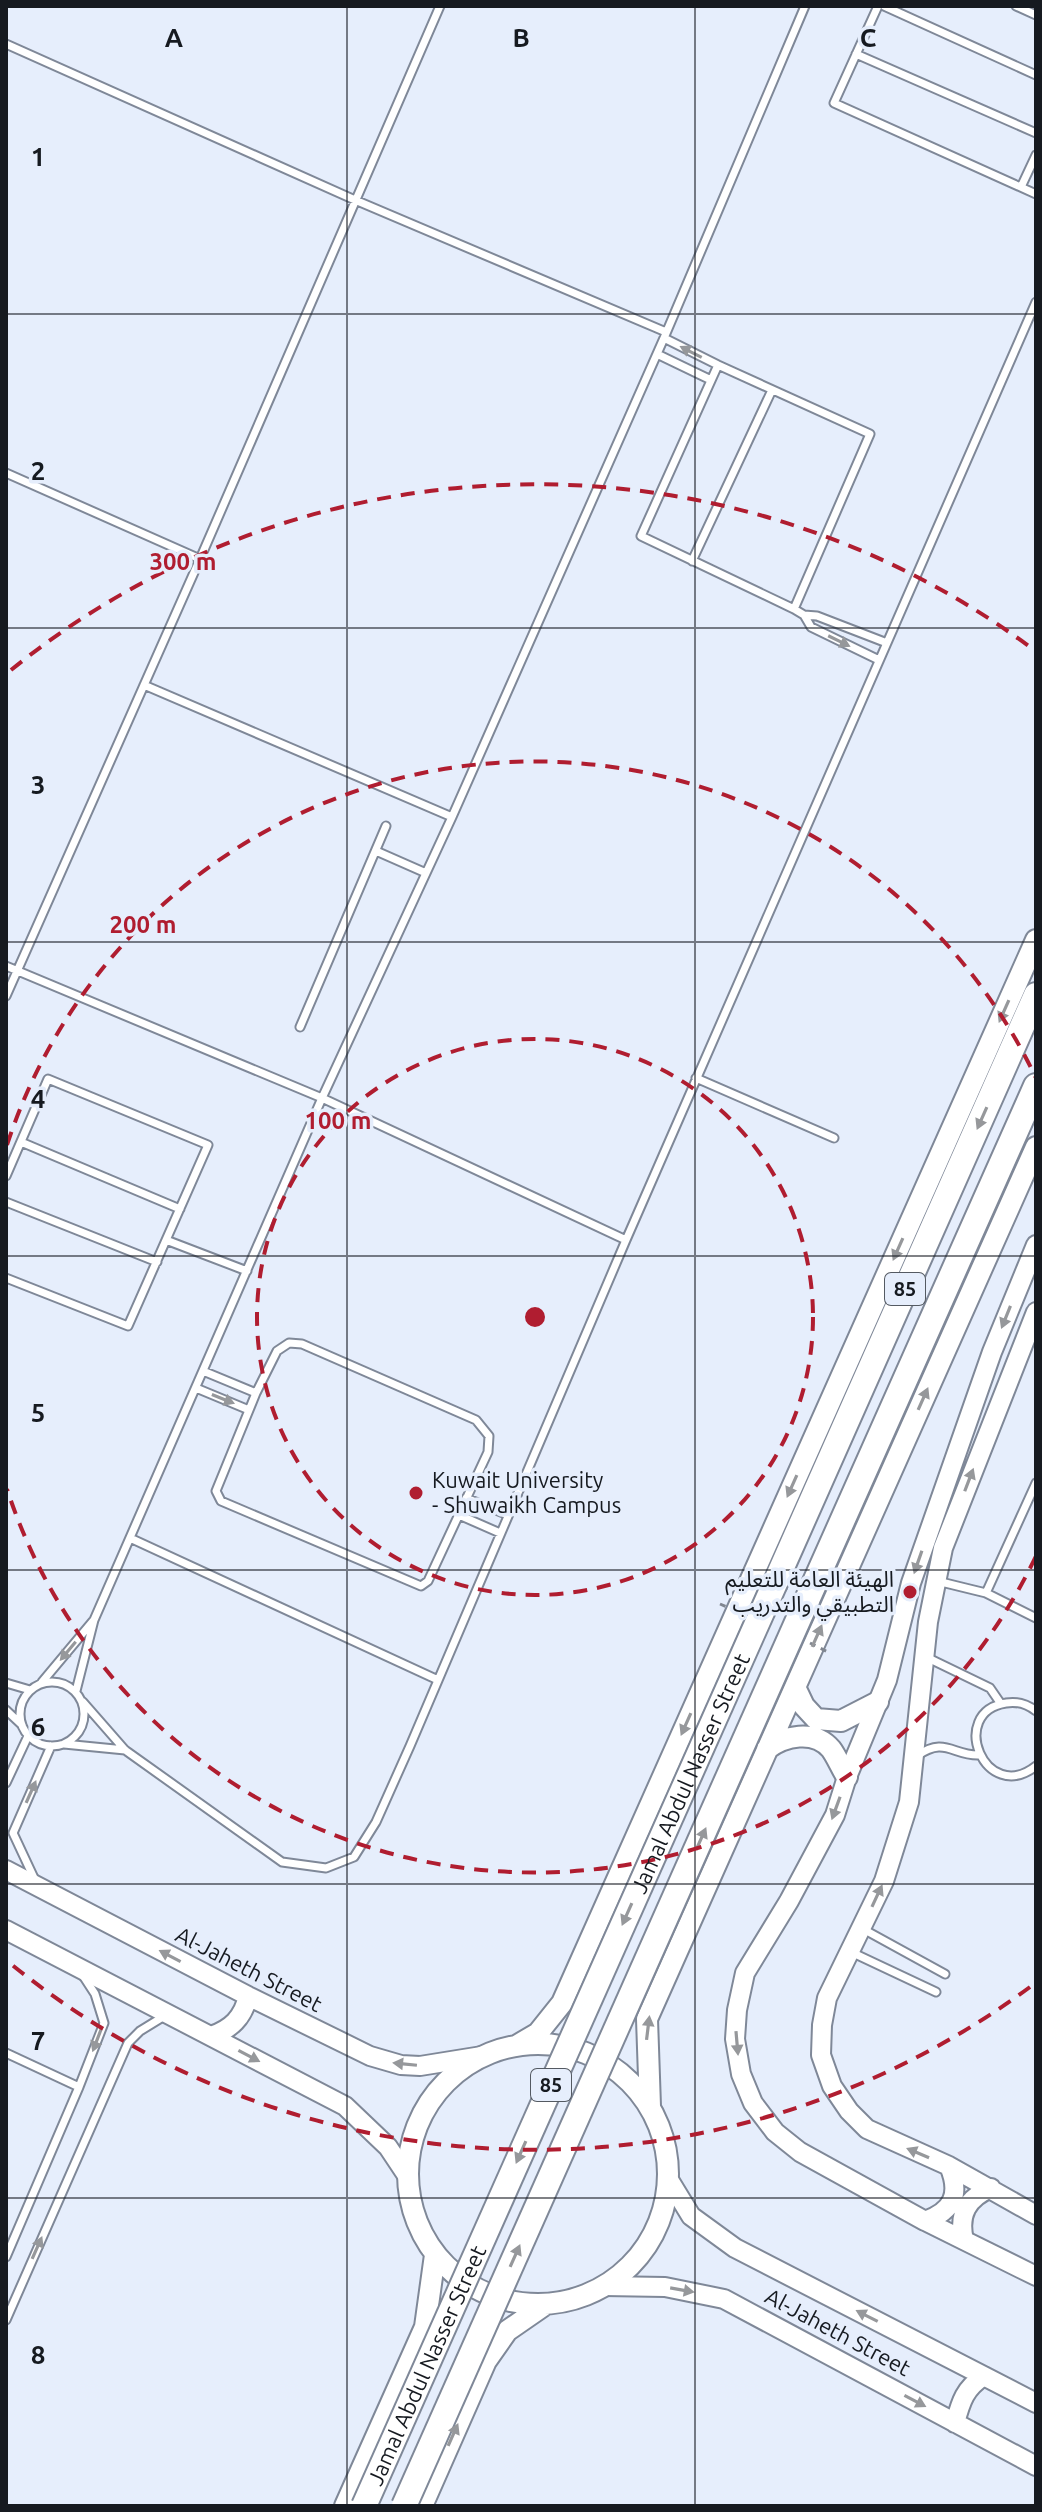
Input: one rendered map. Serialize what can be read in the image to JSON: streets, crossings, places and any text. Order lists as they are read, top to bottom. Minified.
{"streets":{"highway":["85","Jamal Abdul Nasser Street"],"street":["Al-Jaheth Street"]},"places":["Kuwait University - Shuwaikh Campus","الهيئة العامة للتعليم التطبيقي والتدريب"],"grid":{"columns":["A","B","C"],"rows":["1","2","3","4","5","6","7","8"]},"rings":["300 m","200 m","100 m"]}
